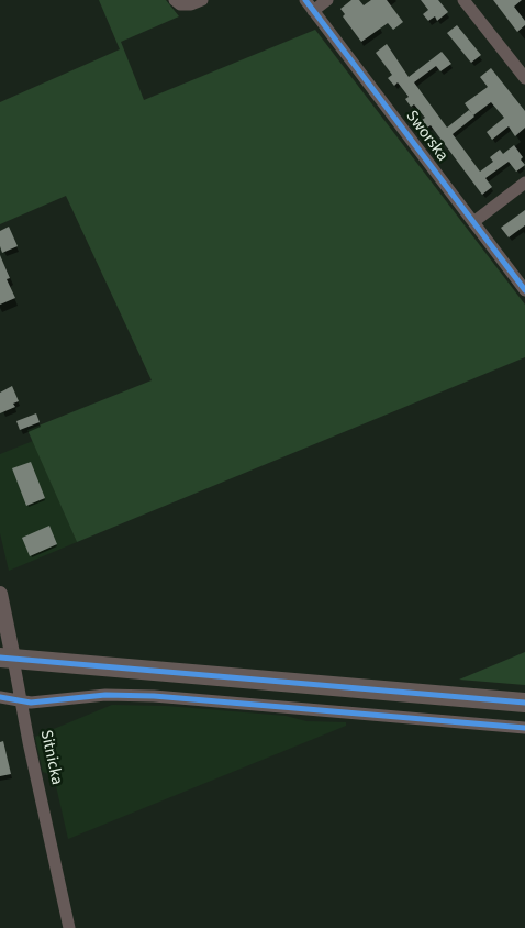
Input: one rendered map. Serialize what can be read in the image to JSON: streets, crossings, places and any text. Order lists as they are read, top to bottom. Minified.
{"streets":{"street":["Sworska","Sitnicka"]}}
